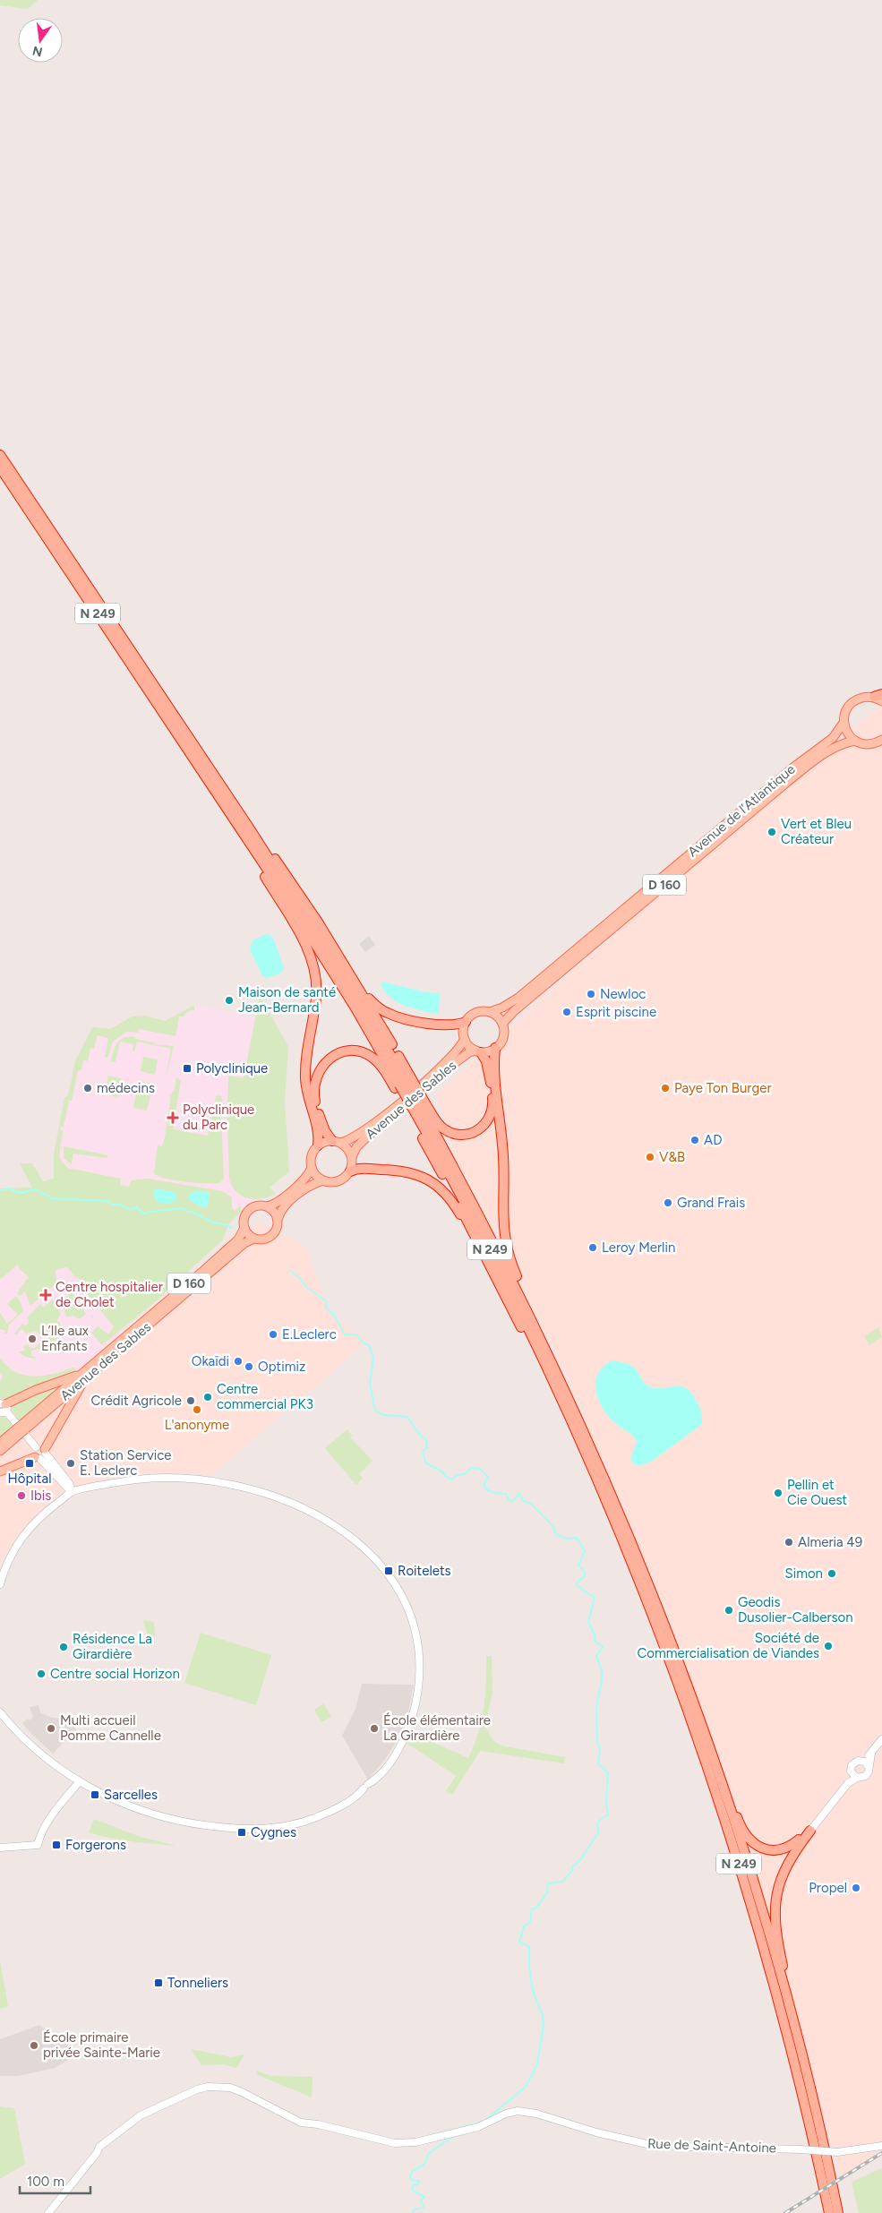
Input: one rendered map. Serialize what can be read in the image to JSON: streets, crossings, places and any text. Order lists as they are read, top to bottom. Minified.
{"streets":{"highway":["N 249"],"main road":["Avenue de l’Atlantique","D 160","Avenue des Sables"],"street":["Rue de Saint-Antoine"]},"crossings":[["N 249","Avenue de l’Atlantique"],["N 249","Avenue des Sables"],["Avenue de l’Atlantique","Avenue des Sables"]],"places":{"other":["Vert et Bleu Créateur","Newloc","Maison de santé Jean-Bernard","Esprit piscine","médecins","Paye Ton Burger","AD","V&B","Grand Frais","Leroy Merlin","E.Leclerc","L’Ile aux Enfants","Okaïdi","Optimiz","Centre commercial PK3","Crédit Agricole","L'anonyme","Station Service E. Leclerc","Pellin et Cie Ouest","Ibis","Almeria 49","Simon","Geodis Dusolier-Calberson","Société de Commercialisation de Viandes","Résidence La Girardière","Centre social Horizon","Multi accueil Pomme Cannelle","École élémentaire La Girardière","Propel","École primaire privée Sainte-Marie"],"transit":["Polyclinique","Hôpital","Roitelets","Sarcelles","Cygnes","Forgerons","Tonneliers"],"health":["Polyclinique du Parc","Centre hospitalier de Cholet"]},"scale_bar":"100 m","north":"bottom"}
